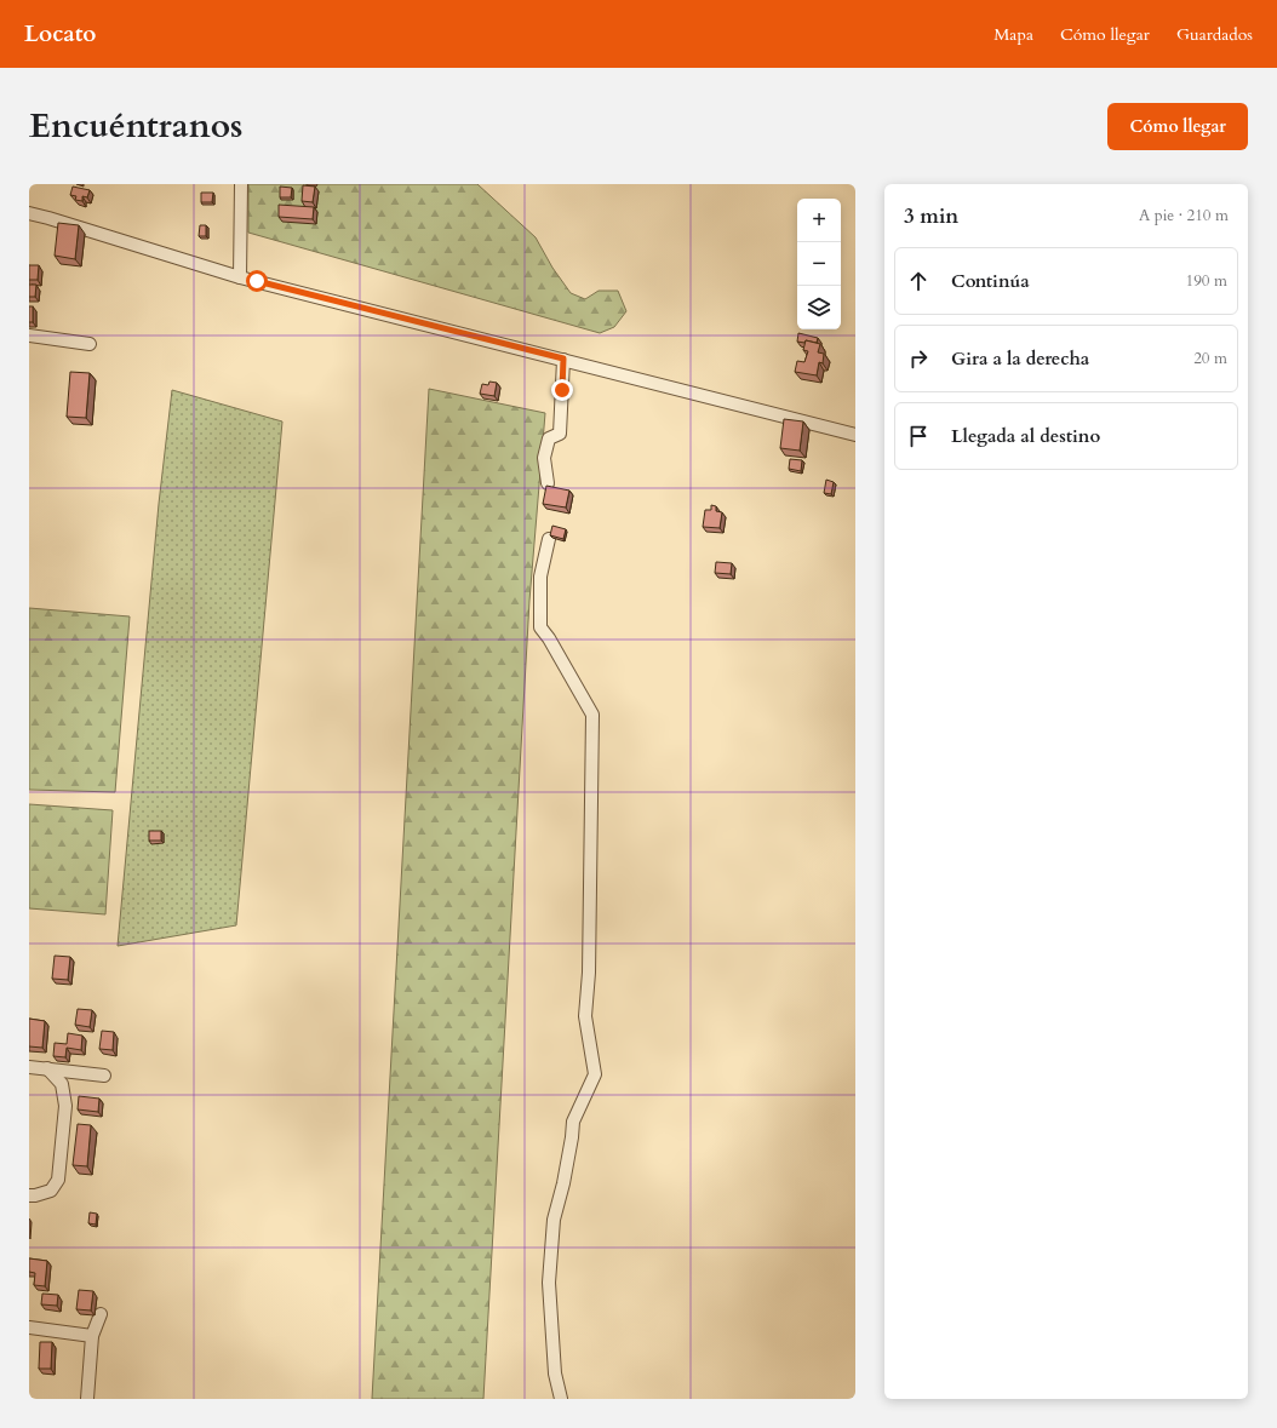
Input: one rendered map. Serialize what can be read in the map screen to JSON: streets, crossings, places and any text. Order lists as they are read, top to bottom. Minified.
{"page":{"header":"Locato","nav":["Mapa","Cómo llegar","Guardados"],"title":"Encuéntranos","buttons":"Cómo llegar","heading":["3 min","A pie · 210 m"],"map_buttons":["+","−"],"list":[["Continúa","190 m"],["Gira a la derecha","20 m"],"Llegada al destino"]}}
